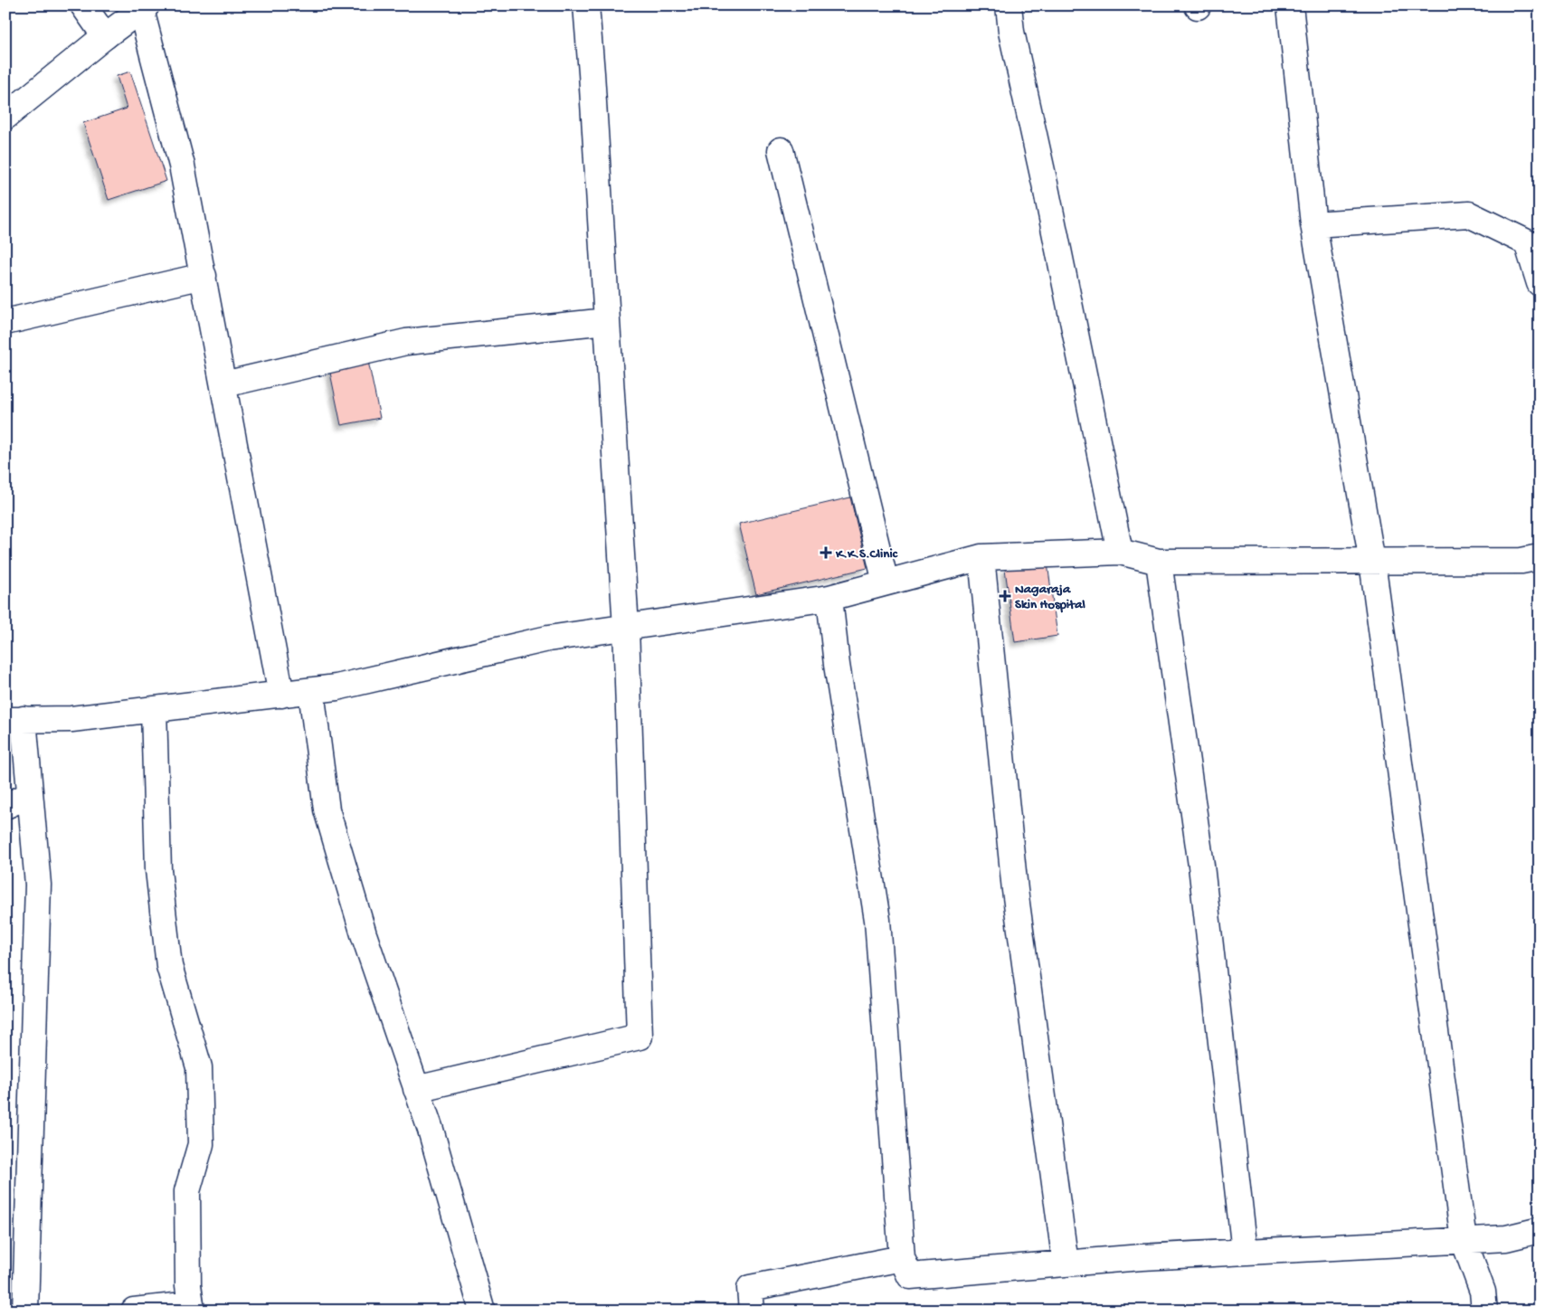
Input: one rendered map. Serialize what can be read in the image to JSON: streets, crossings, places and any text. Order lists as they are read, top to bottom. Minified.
{"places":{"health":["K.K.S.Clinic","Nagaraja Skin Hospital"]}}
